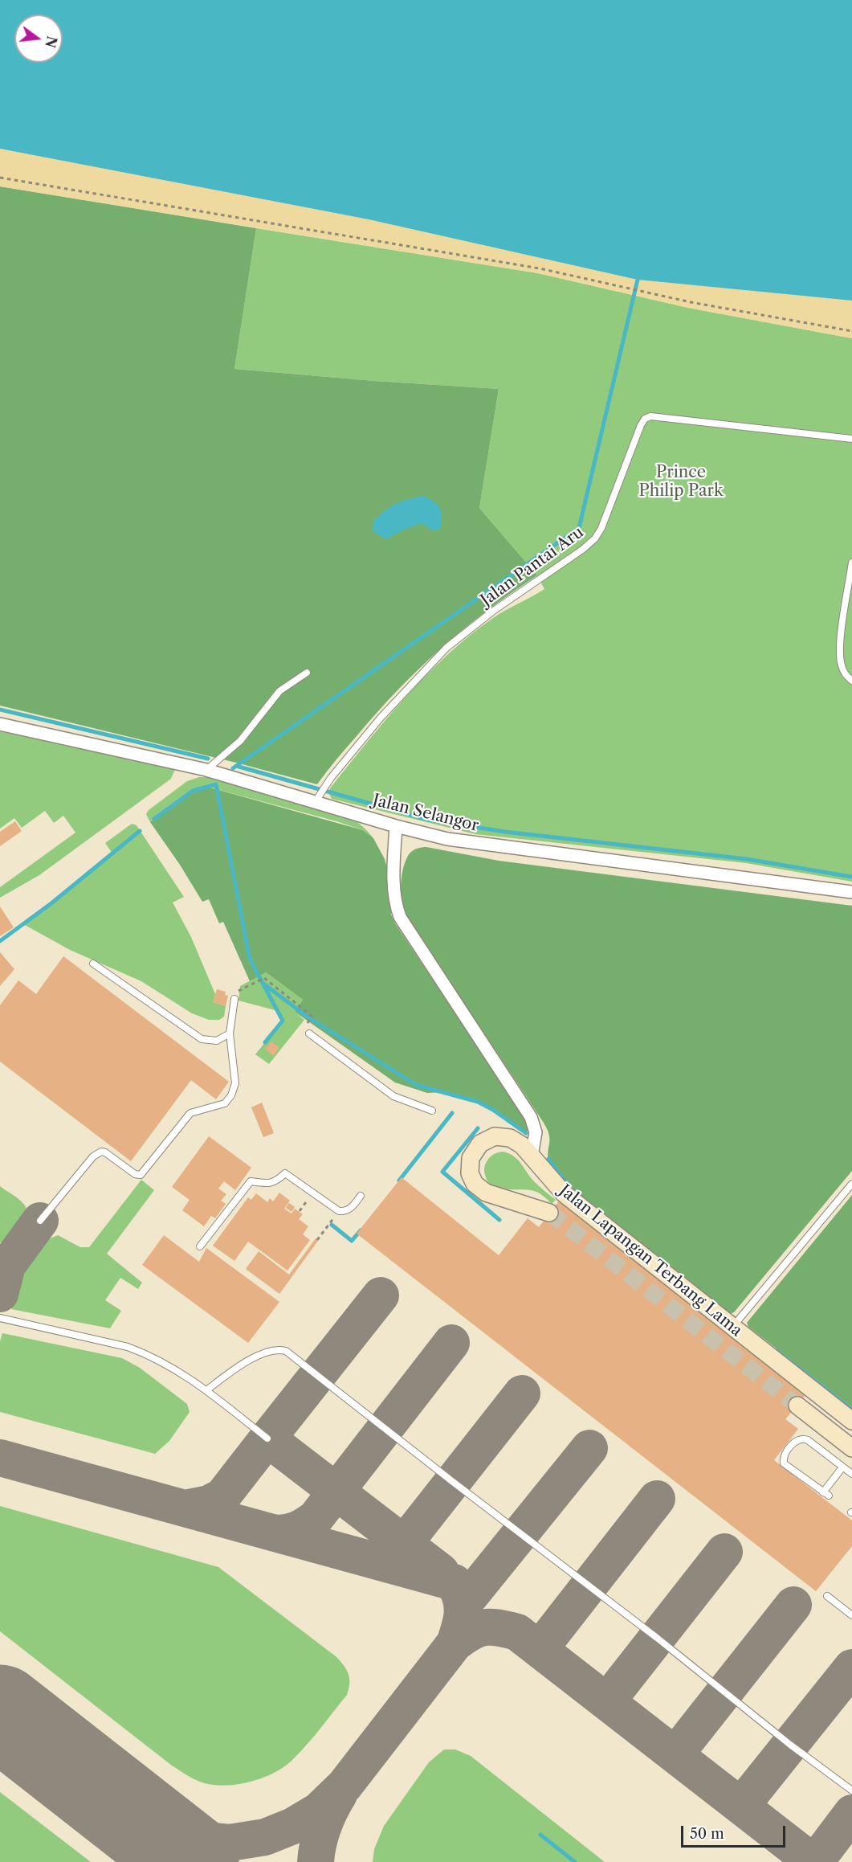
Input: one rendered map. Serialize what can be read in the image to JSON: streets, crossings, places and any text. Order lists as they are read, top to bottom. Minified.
{"streets":{"main road":["Jalan Lapangan Terbang Lama"],"street":["Jalan Selangor"],"lane":["Jalan Pantai Aru"]},"crossings":[["Jalan Pantai Aru","Jalan Selangor"]],"parks":["Prince Philip Park"],"scale_bar":"50 m","north":"right"}
